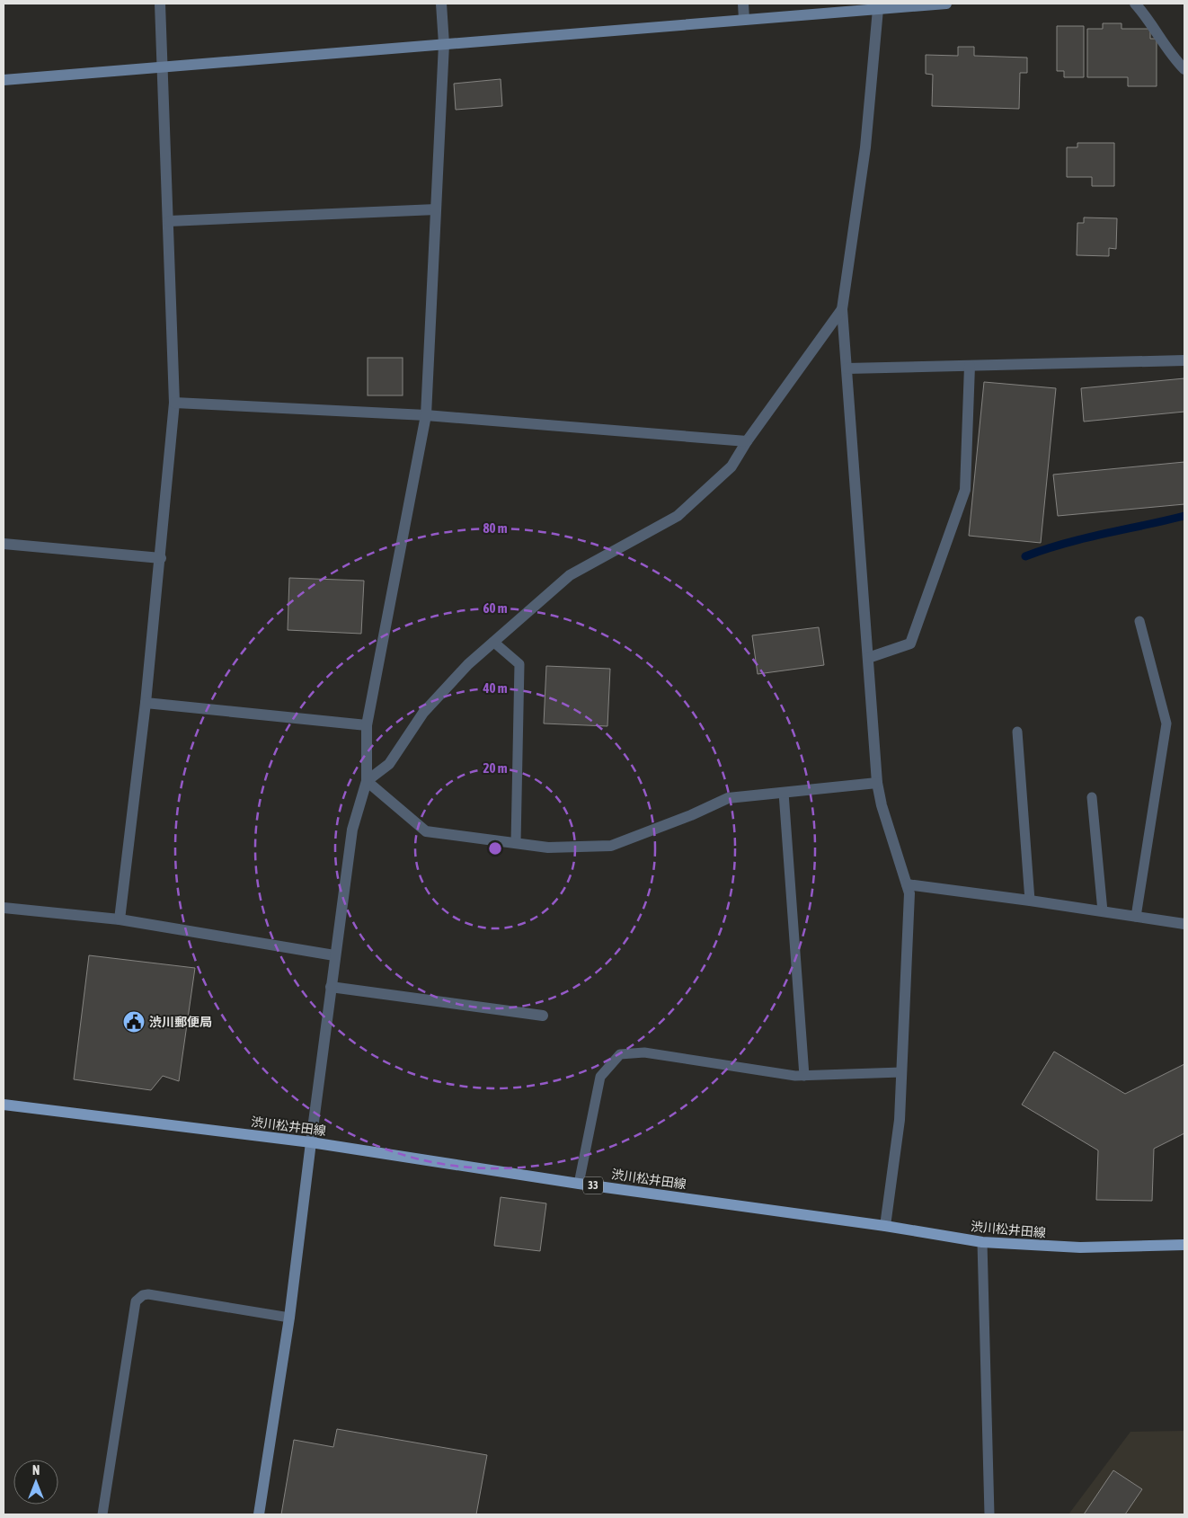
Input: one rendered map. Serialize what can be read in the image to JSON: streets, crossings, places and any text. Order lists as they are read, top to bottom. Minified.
{"streets":{"main road":["渋川松井田線","33"]},"places":{"public building":["渋川郵便局"]},"north":"top","rings":["80 m","60 m","40 m","20 m"]}
